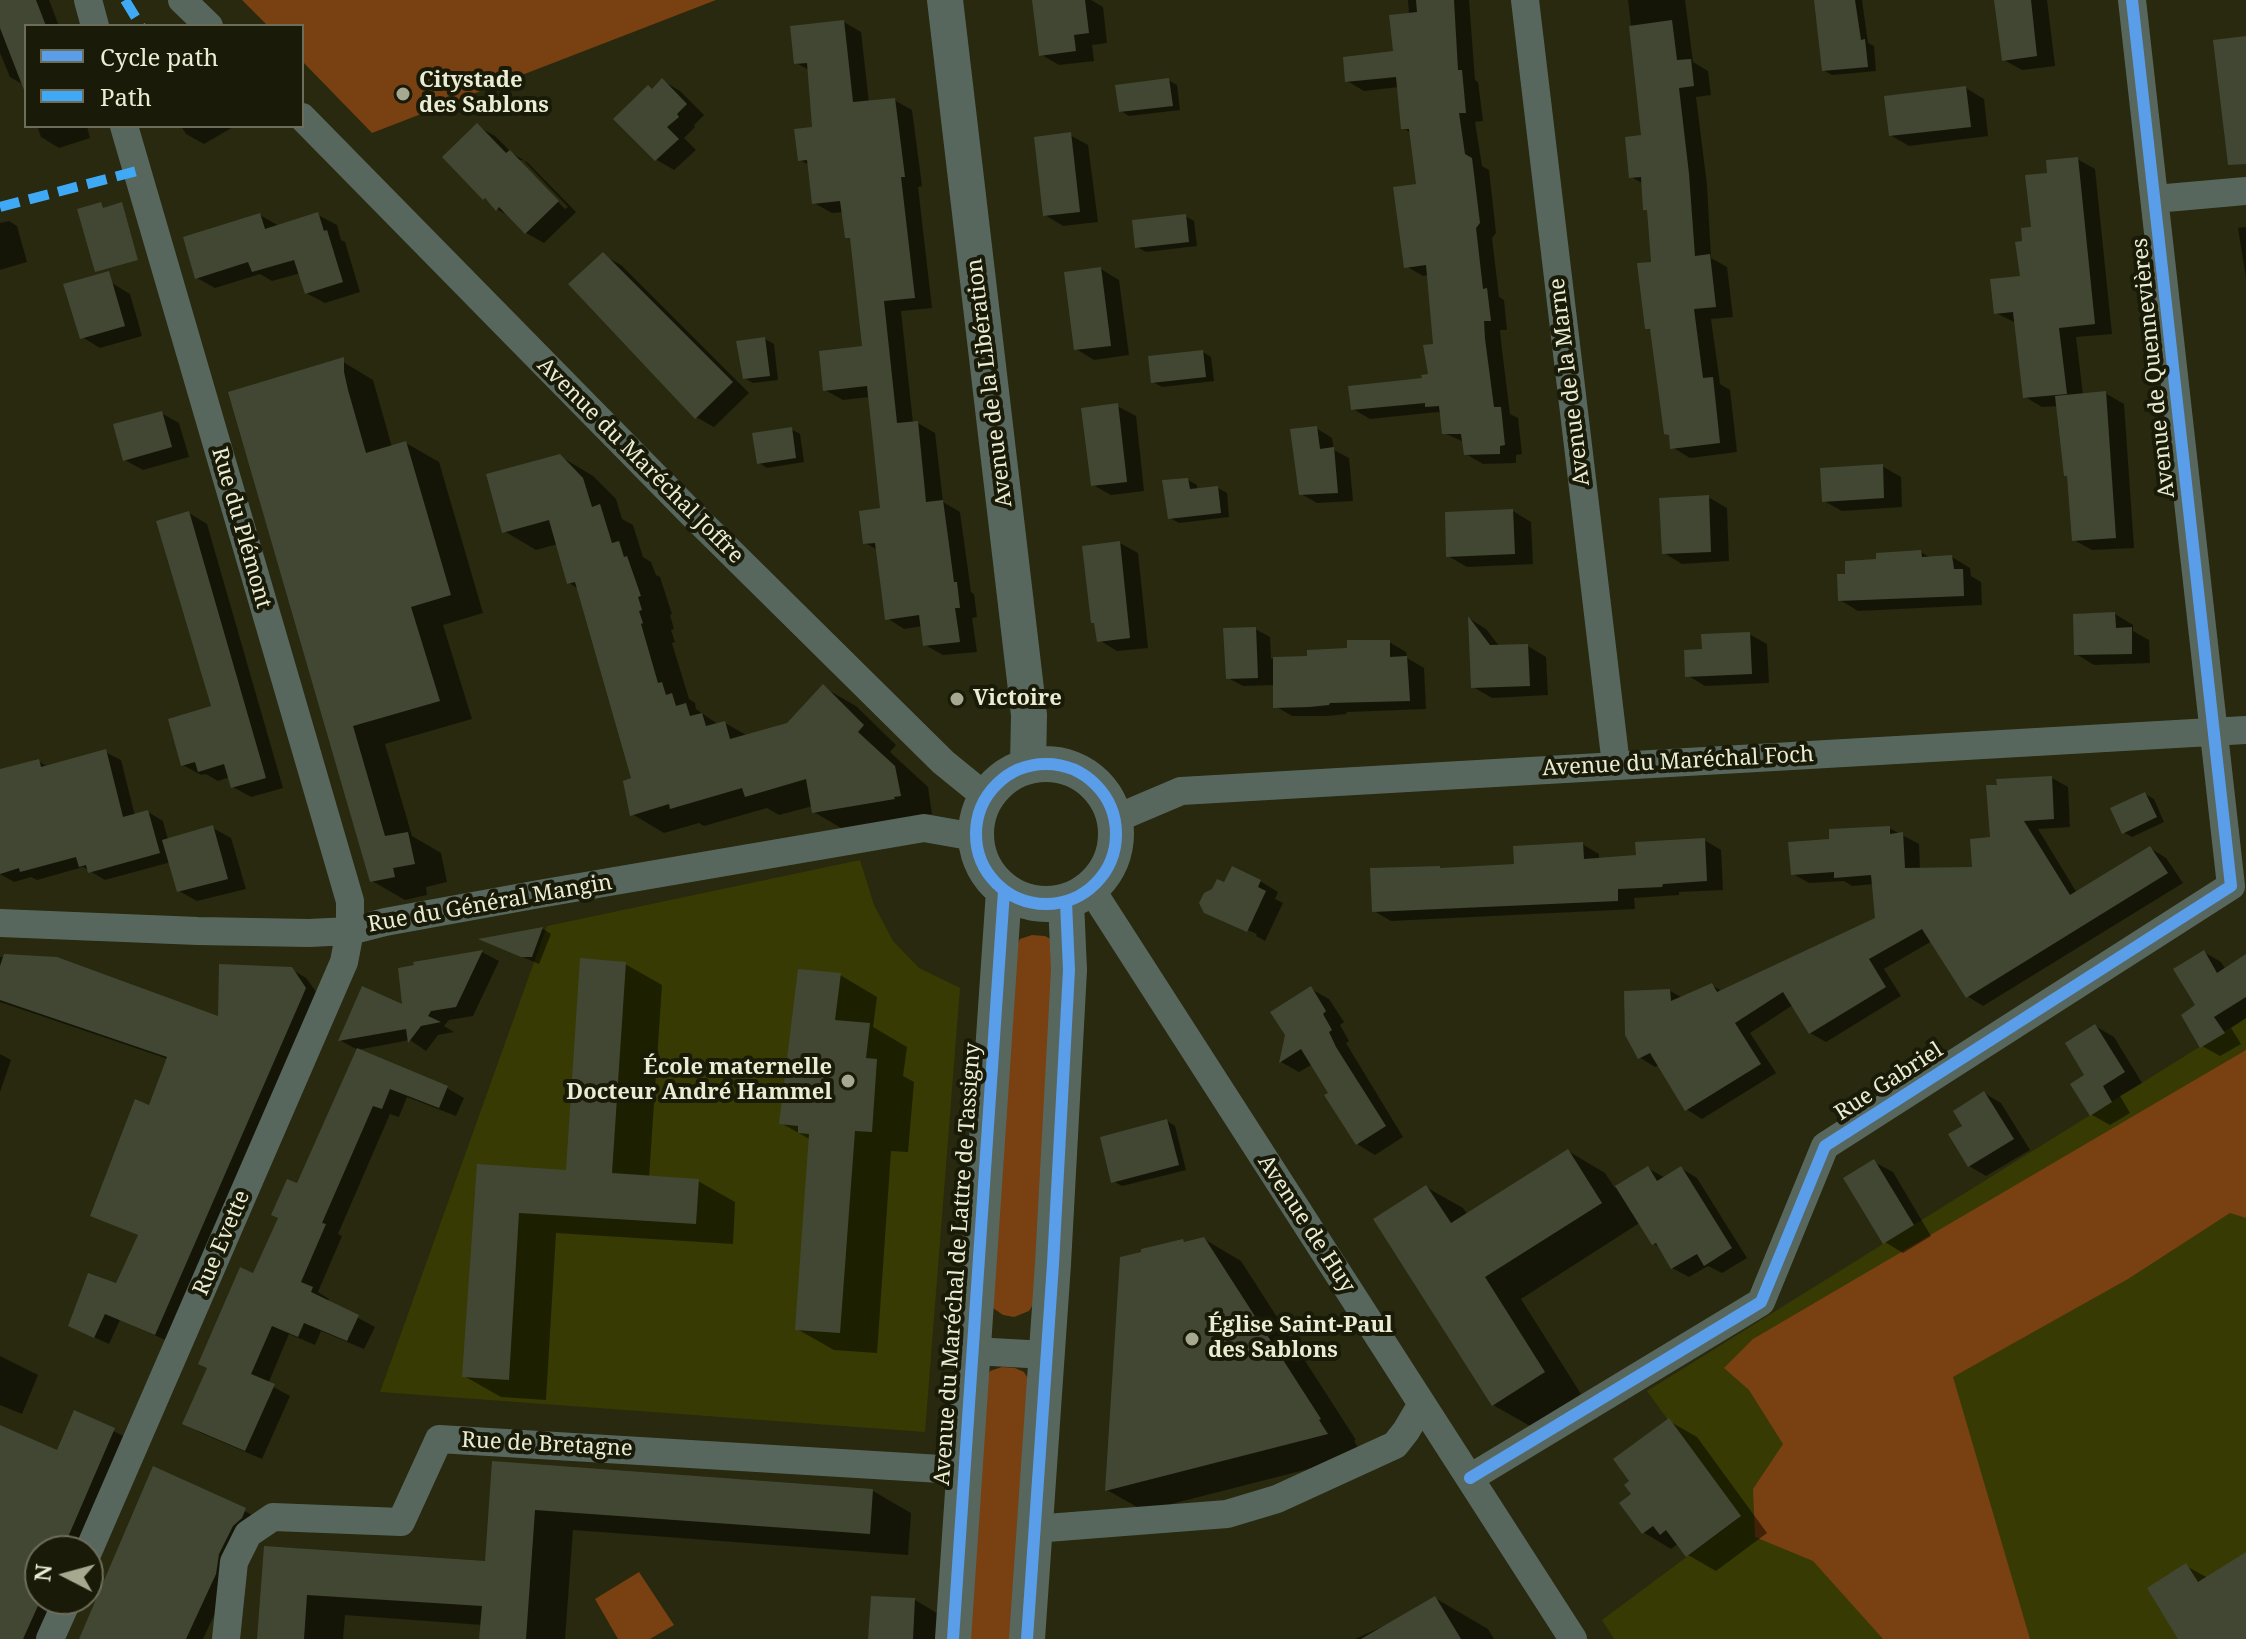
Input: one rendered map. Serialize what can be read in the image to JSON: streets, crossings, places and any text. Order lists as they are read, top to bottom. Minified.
{"streets":{"street":["Avenue de Quennevières","Avenue de la Marne","Avenue de la Libération","Avenue du Maréchal Joffre","Rue du Plémont","Avenue du Maréchal Foch","Rue du Général Mangin","Rue Gabriel","Avenue de Huy","Rue Evette","Avenue du Maréchal de Lattre de Tassigny","Rue de Bretagne"]},"crossings":[["Avenue de Quennevières","Avenue du Maréchal Foch"],["Avenue de Quennevières","Rue Gabriel"],["Avenue de la Marne","Avenue du Maréchal Foch"],["Avenue de la Libération","Avenue du Maréchal Joffre"],["Avenue de la Libération","Avenue du Maréchal Foch"],["Avenue de la Libération","Rue du Général Mangin"],["Avenue de la Libération","Avenue de Huy"],["Avenue de la Libération","Avenue du Maréchal de Lattre de Tassigny"],["Avenue du Maréchal Joffre","Avenue du Maréchal Foch"],["Avenue du Maréchal Joffre","Rue du Général Mangin"],["Avenue du Maréchal Joffre","Avenue de Huy"],["Avenue du Maréchal Joffre","Avenue du Maréchal de Lattre de Tassigny"],["Rue du Plémont","Rue du Général Mangin"],["Rue du Plémont","Rue Evette"],["Avenue du Maréchal Foch","Rue du Général Mangin"],["Avenue du Maréchal Foch","Rue Gabriel"],["Avenue du Maréchal Foch","Avenue de Huy"],["Avenue du Maréchal Foch","Avenue du Maréchal de Lattre de Tassigny"],["Rue du Général Mangin","Avenue de Huy"],["Rue du Général Mangin","Rue Evette"],["Rue du Général Mangin","Avenue du Maréchal de Lattre de Tassigny"],["Rue Gabriel","Avenue de Huy"],["Avenue de Huy","Avenue du Maréchal de Lattre de Tassigny"],["Avenue du Maréchal de Lattre de Tassigny","Rue de Bretagne"]],"places":["Citystade des Sablons","Victoire","École maternelle Docteur André Hammel","Église Saint-Paul des Sablons"],"legend":["Cycle path","Path"],"north":"left"}
